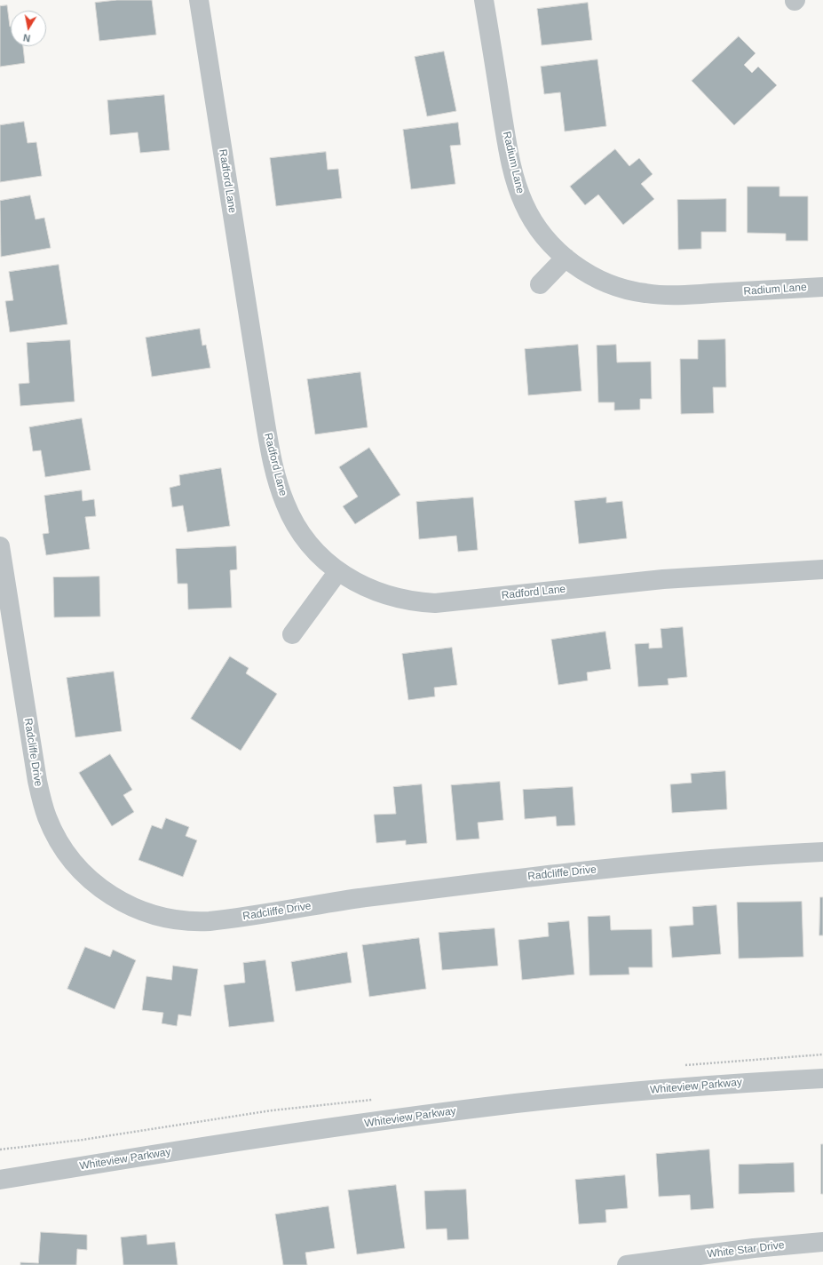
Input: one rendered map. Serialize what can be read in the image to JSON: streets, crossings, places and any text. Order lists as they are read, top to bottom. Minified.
{"streets":{"street":["Radium Lane","Radford Lane","Radcliffe Drive","Whiteview Parkway","White Star Drive"]},"north":"bottom"}
